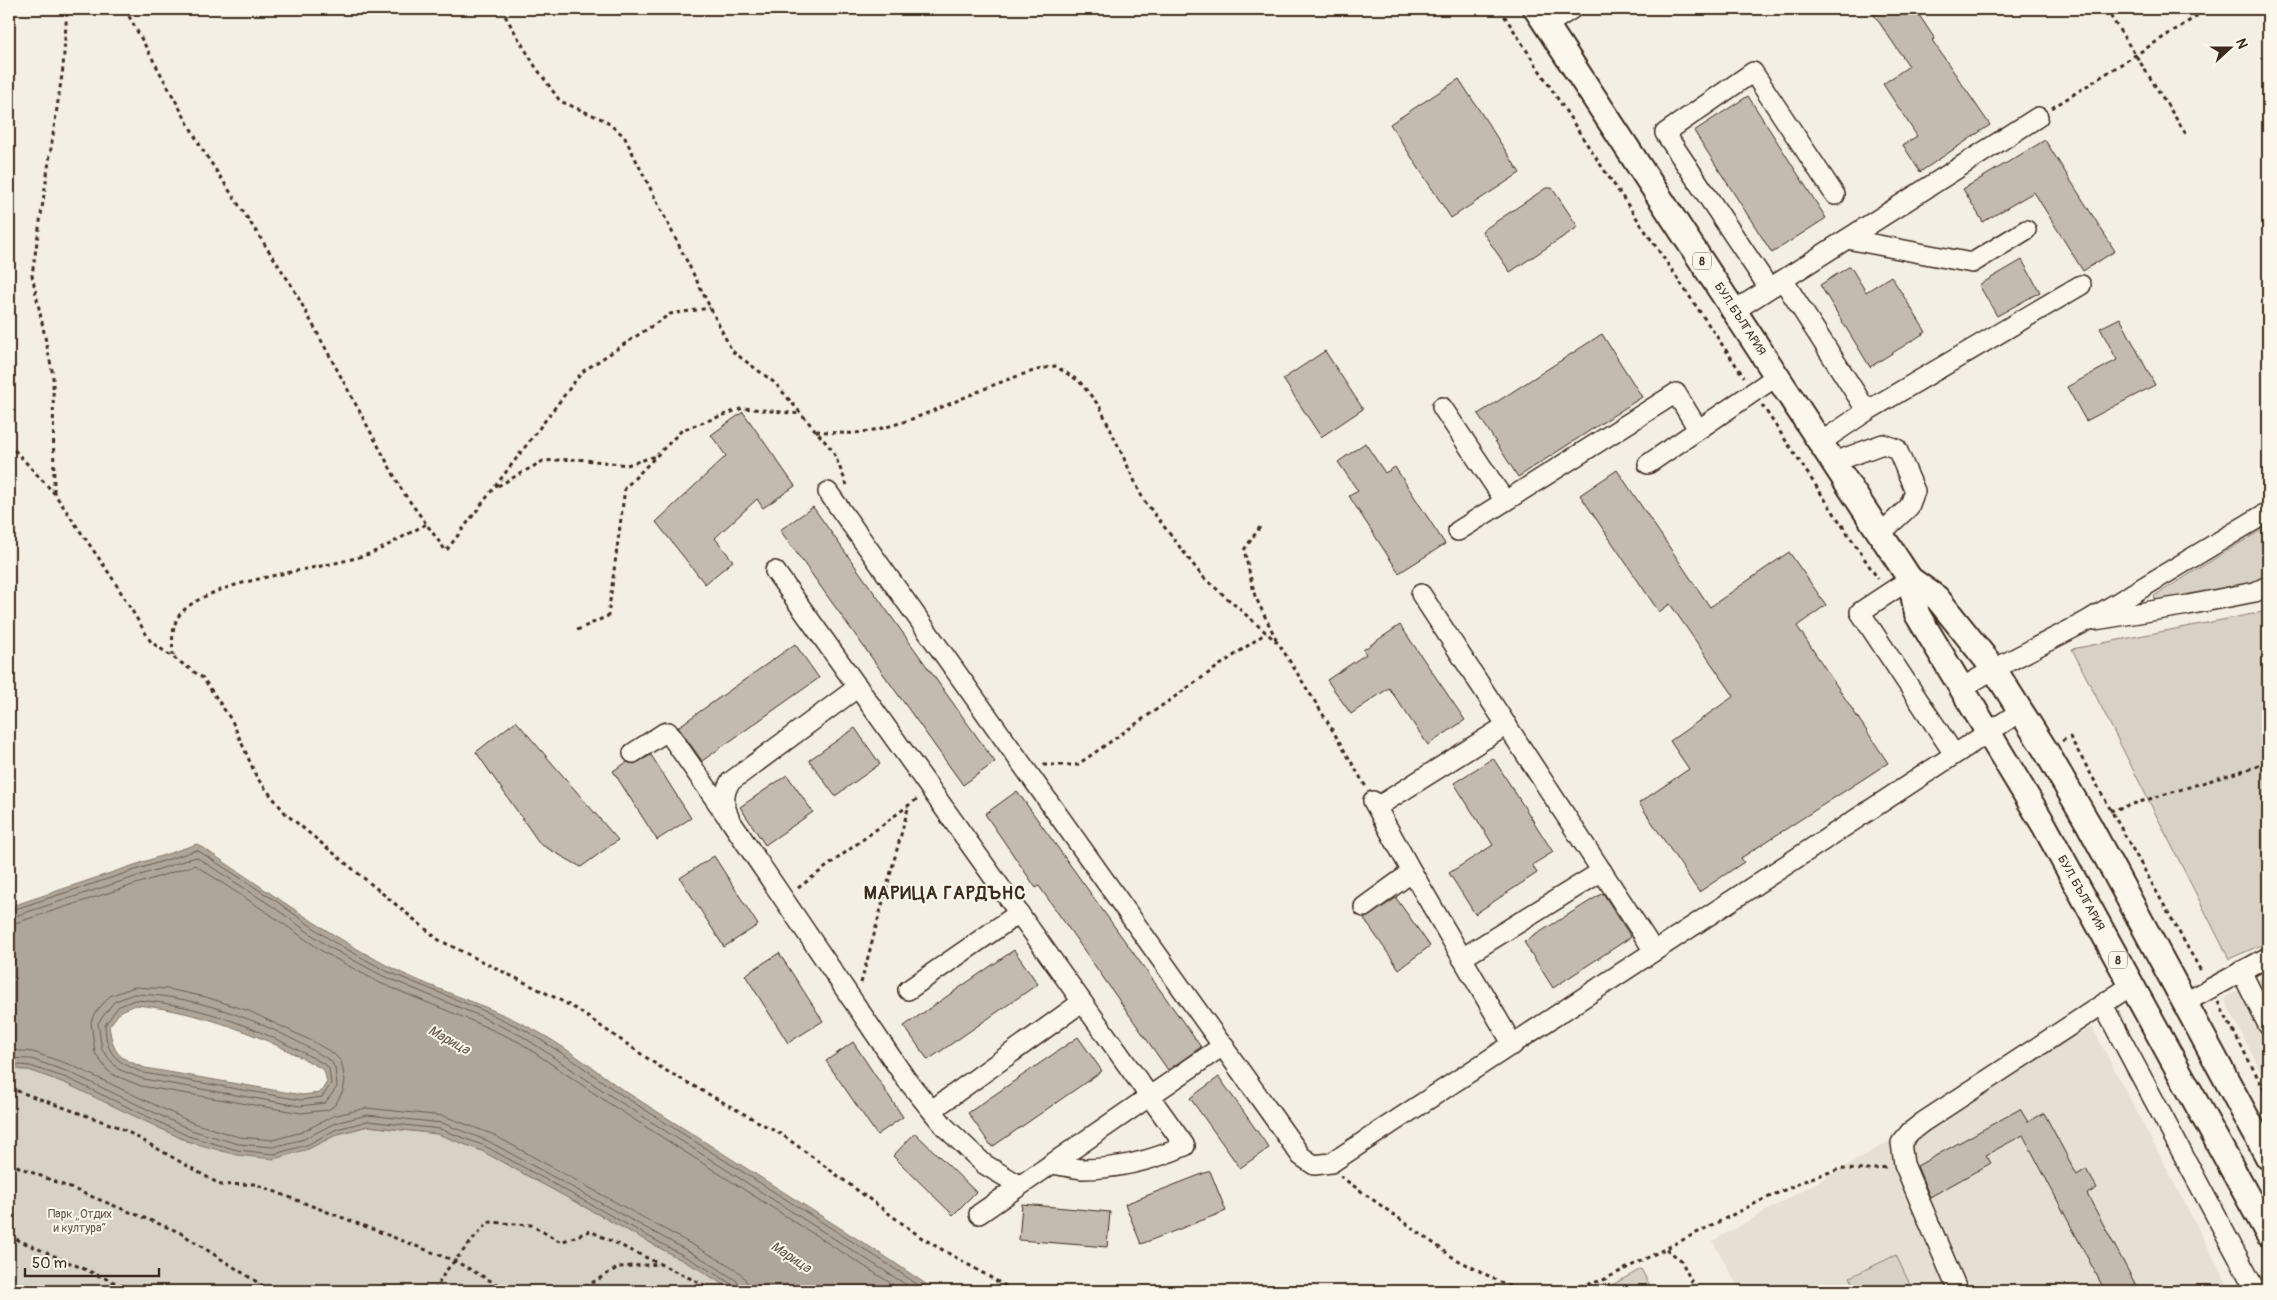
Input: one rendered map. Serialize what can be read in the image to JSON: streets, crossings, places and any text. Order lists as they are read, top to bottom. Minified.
{"streets":{"main road":["8","БУЛ. БЪЛГАРИЯ"]},"districts":["МАРИЦА ГАРДЪНС"],"water":["Марица"],"parks":["Парк „Отдих и култура“"],"scale_bar":"50 m","north":"right"}
